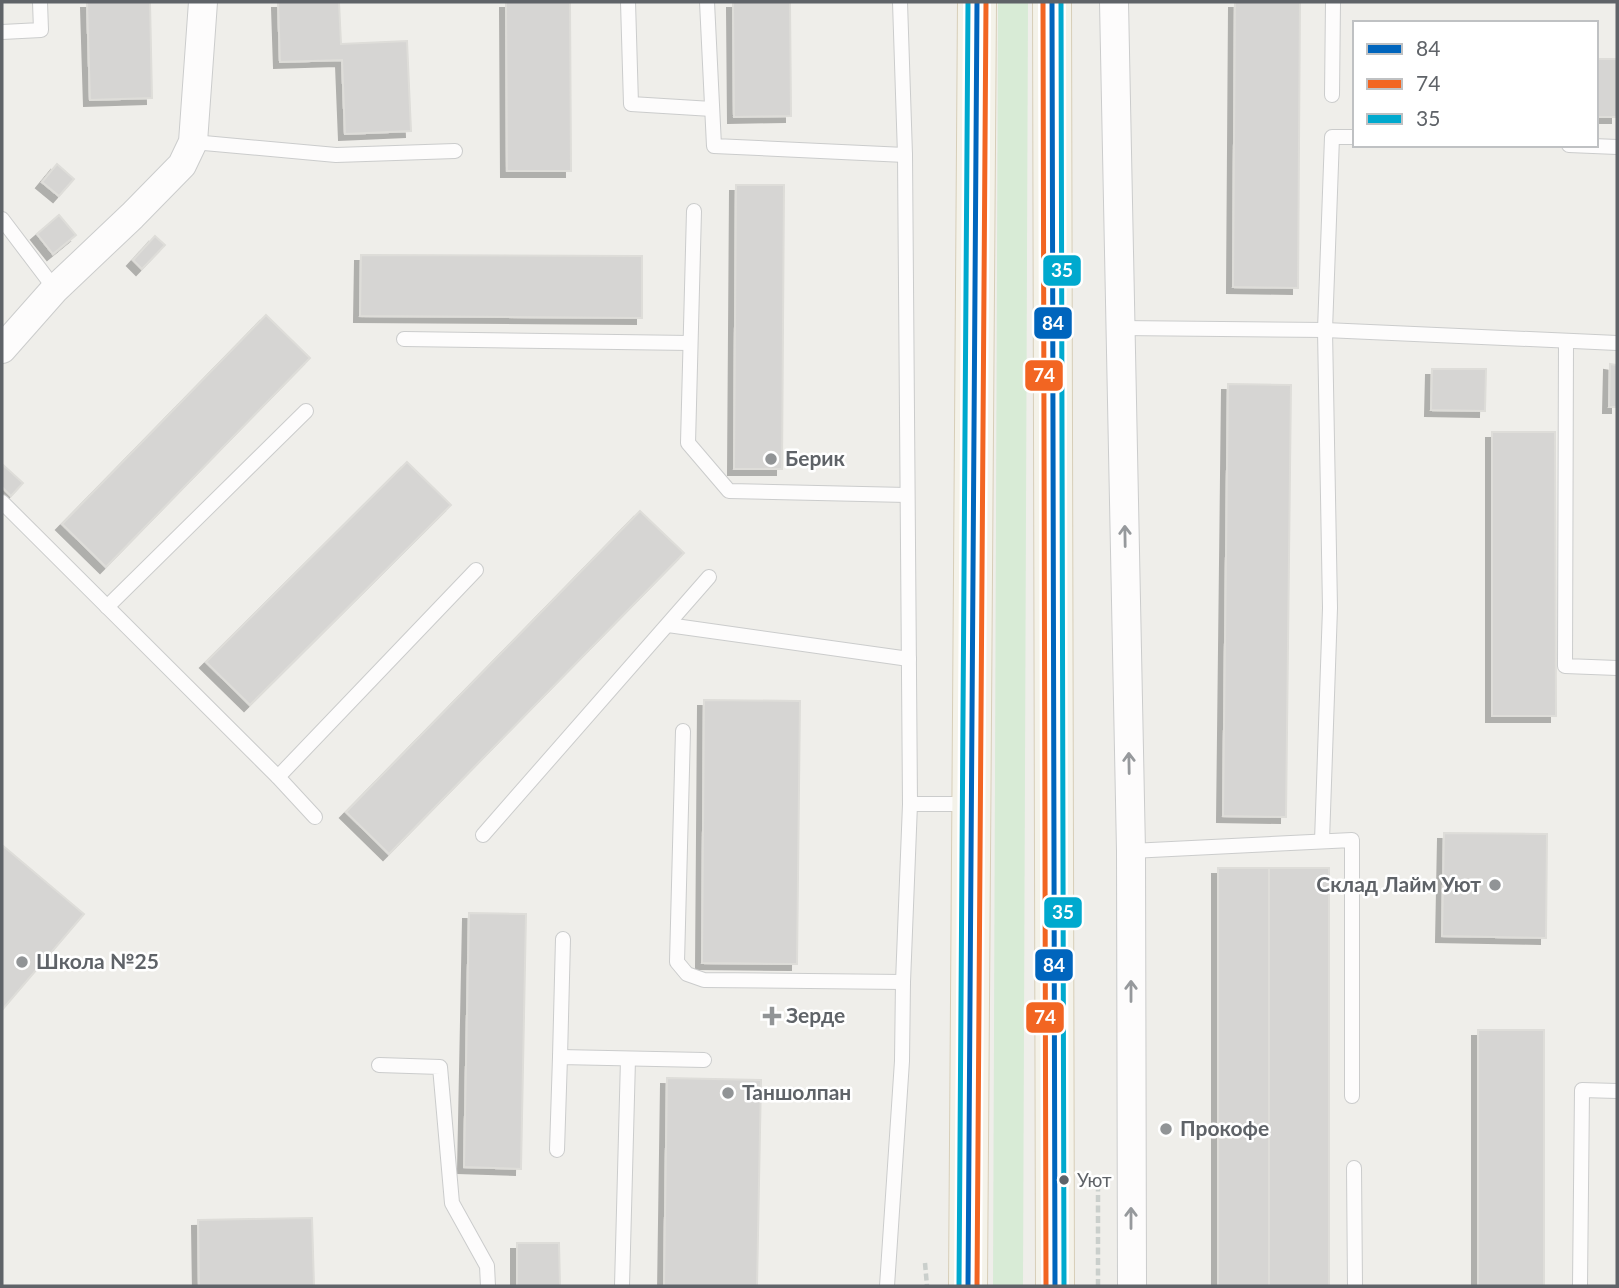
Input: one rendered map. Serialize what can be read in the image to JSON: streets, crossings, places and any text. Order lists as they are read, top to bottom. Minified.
{"places":{"other":["Берик","Склад Лайм Уют","Школа №25","Таншолпан","Прокофе","Уют"],"health":["Зерде"]},"lines":["transit line 84","transit line 74","transit line 35"],"legend":["84","74","35"]}
